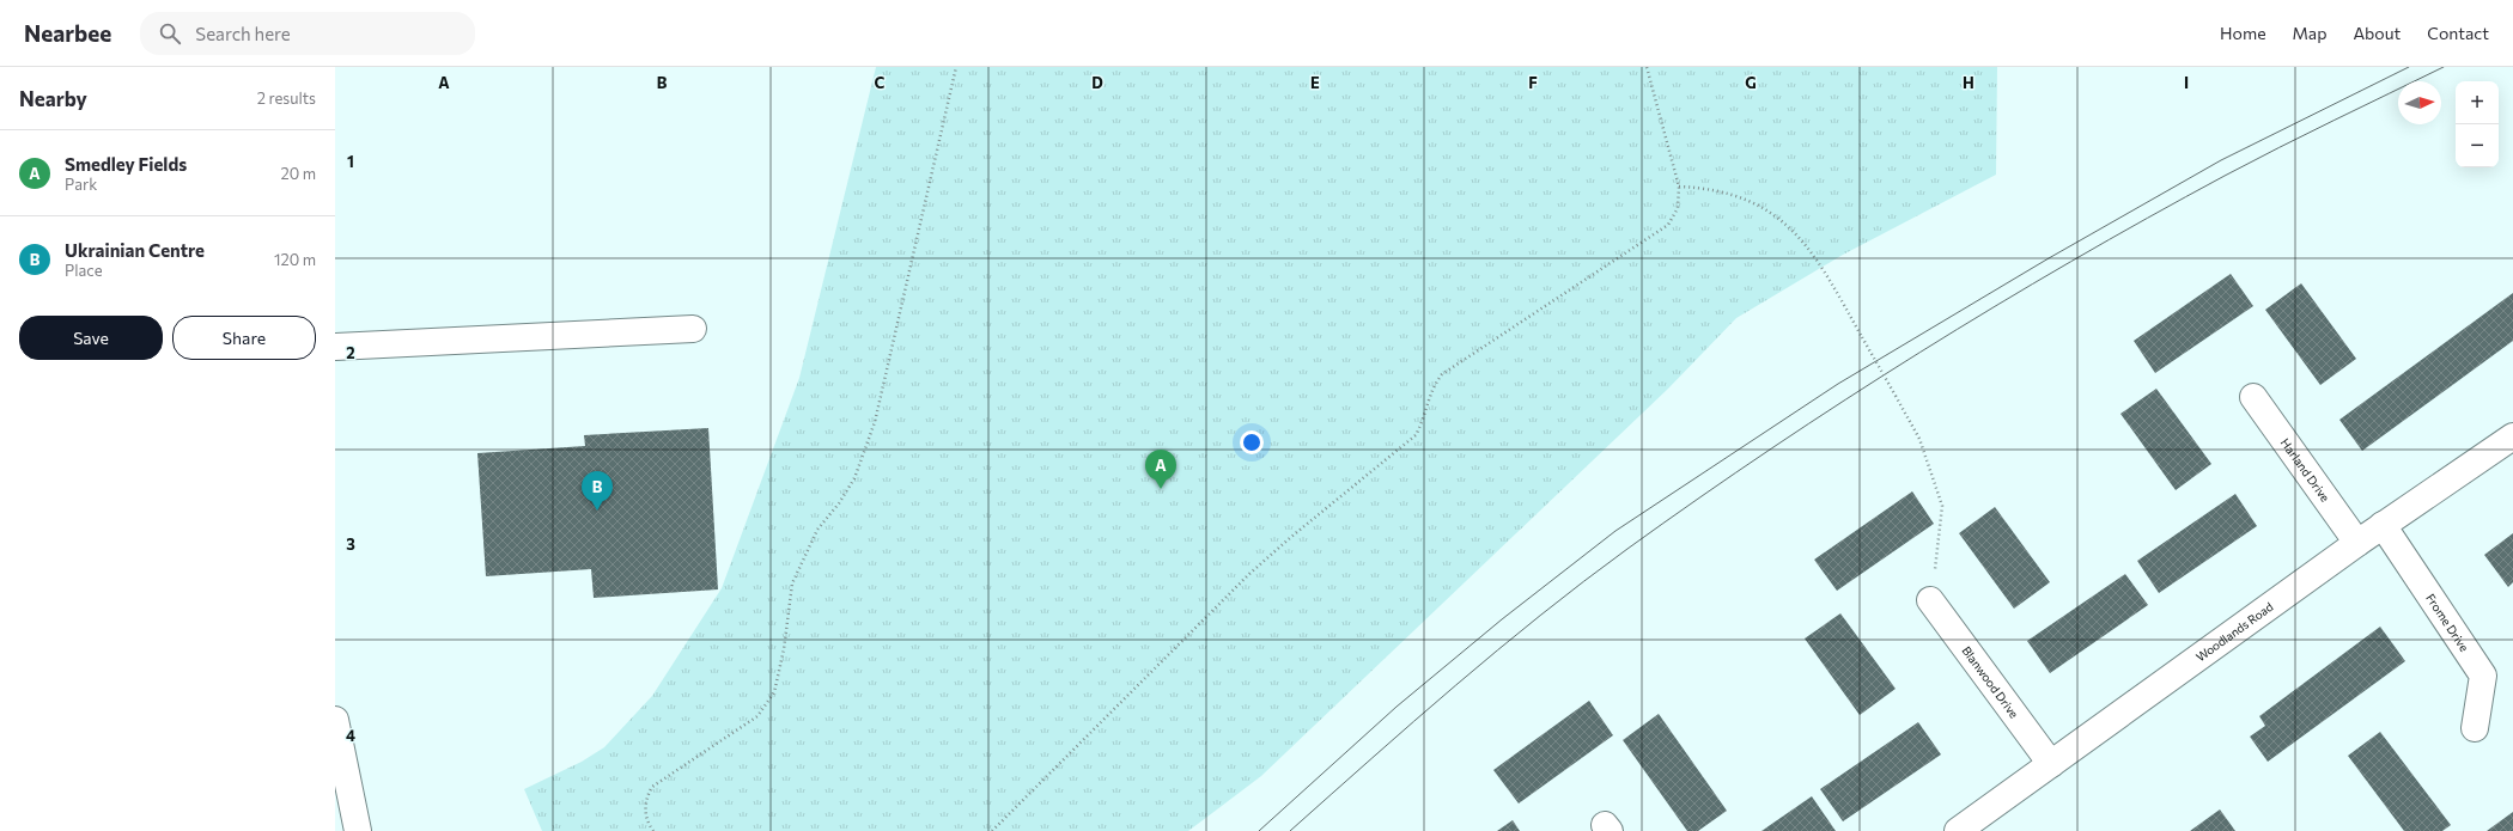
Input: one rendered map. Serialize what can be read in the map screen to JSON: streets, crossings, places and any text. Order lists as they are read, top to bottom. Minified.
{"streets":{"street":["Harland Drive","Frome Drive","Woodlands Road","Blanwood Drive"]},"crossings":[["Harland Drive","Woodlands Road"],["Frome Drive","Woodlands Road"],["Woodlands Road","Blanwood Drive"]],"north":"right","page":{"header":"Nearbee","search":"Search here","nav":["Home","Map","About","Contact"],"heading":["Nearby","2 results"],"map_buttons":["+","−"],"list":[{"mark":"A","name":"Smedley Fields","note":"Park","value":"20 m"},{"mark":"B","name":"Ukrainian Centre","note":"Place","value":"120 m"}],"buttons":["Save","Share"],"pins":["A","B"]},"grid":{"columns":["A","B","C","D","E","F","G","H","I"],"rows":["1","2","3","4"]}}
